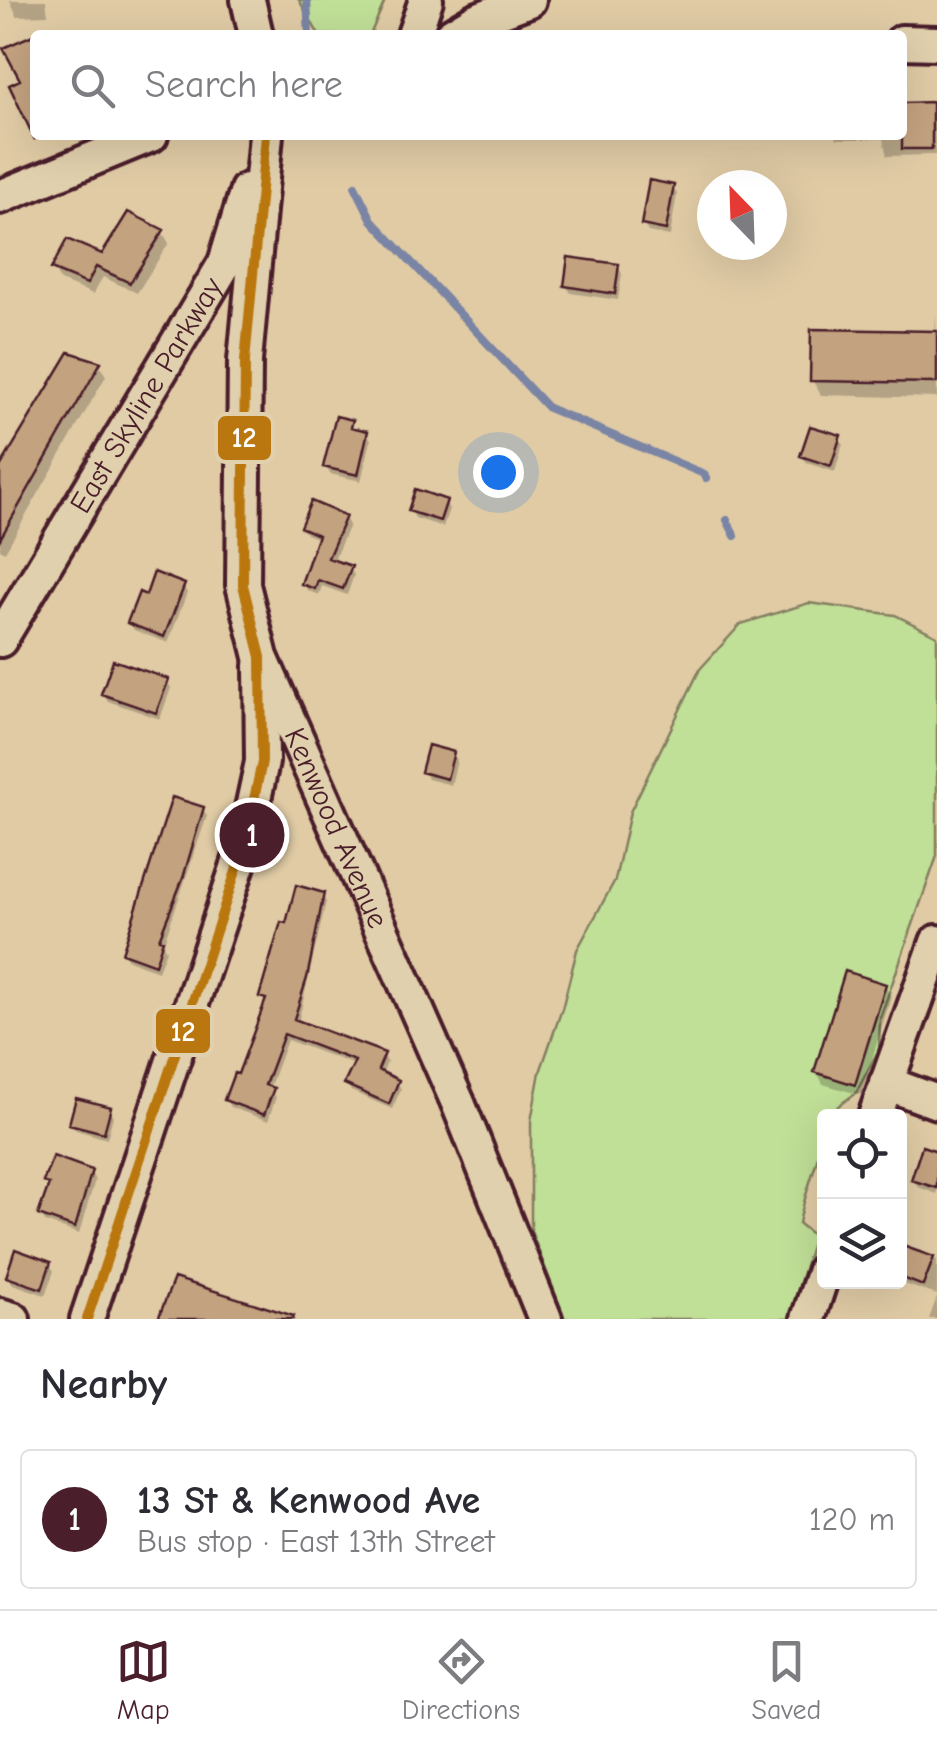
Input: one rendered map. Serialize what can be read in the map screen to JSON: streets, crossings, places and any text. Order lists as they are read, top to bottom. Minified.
{"streets":{"street":["East Skyline Parkway","Kenwood Avenue"]},"lines":["transit line 12"],"north":"top left","page":{"search":"Search here","pins":"1","heading":"Nearby","list":[{"mark":"1","name":"13 St & Kenwood Ave","note":"Bus stop · East 13th Street","value":"120 m"}],"nav":["Map","Directions","Saved"]}}
